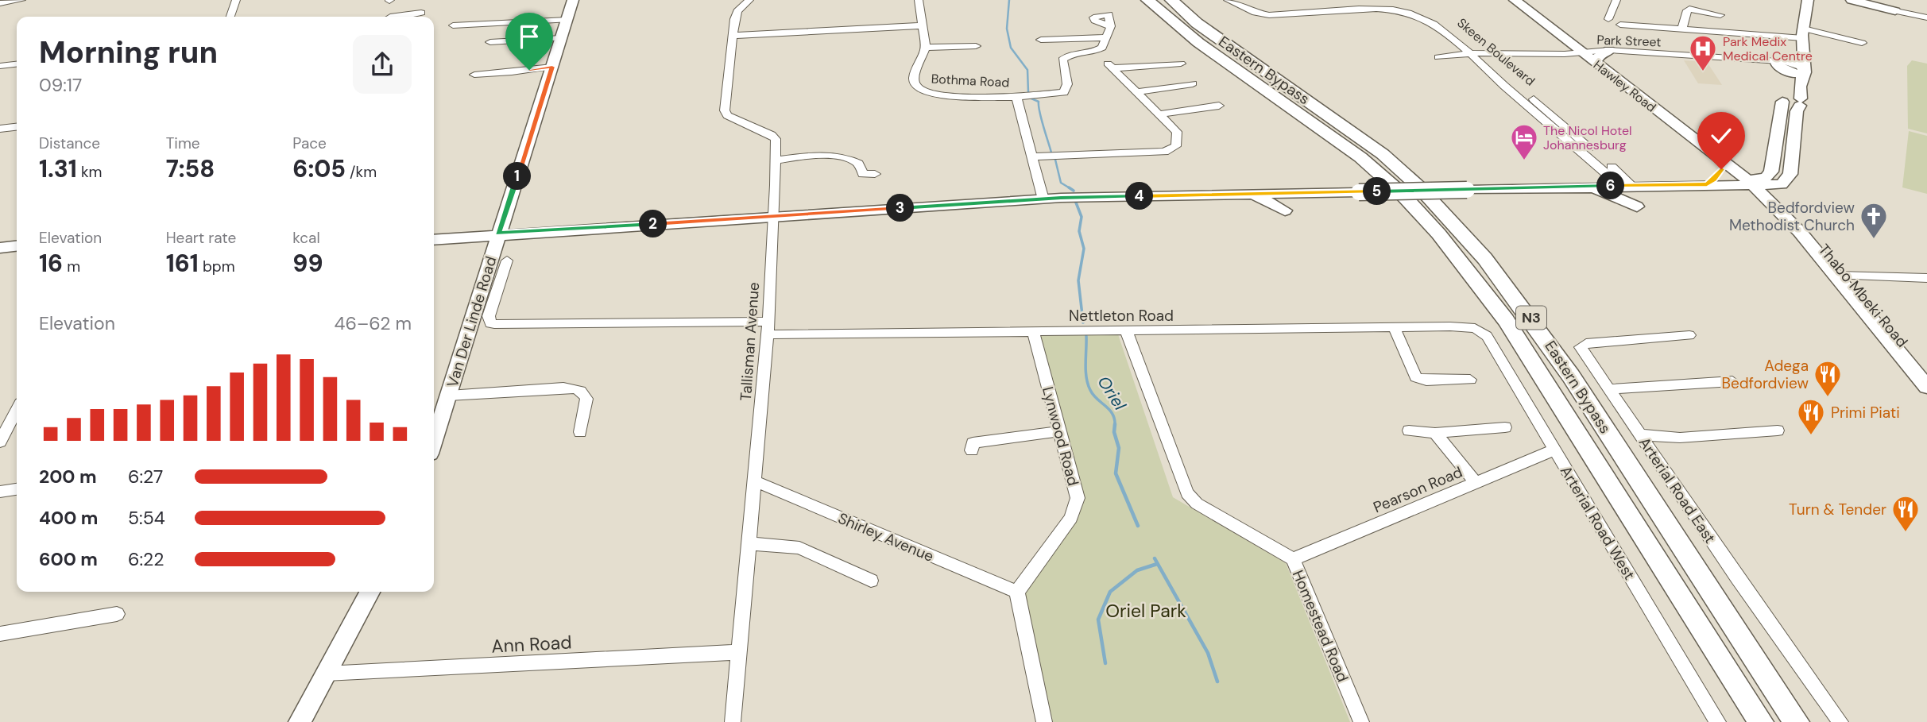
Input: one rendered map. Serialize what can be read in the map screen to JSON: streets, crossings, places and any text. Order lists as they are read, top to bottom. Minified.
{"streets":{"highway":["Eastern Bypass","N3"],"main road":["Hawley Road","Thabo Mbeki Road","Van Der Linde Road"],"street":["Park Street","Skeen Boulevard","Bothma Road","Nettleton Road","Tallisman Avenue","Lynwood Road","Pearson Road","Arterial Road East","Arterial Road West","Shirley Avenue","Homestead Road","Ann Road"]},"crossings":[["Park Street","Skeen Boulevard"],["Park Street","Hawley Road"],["Hawley Road","Thabo Mbeki Road"],["Nettleton Road","Tallisman Avenue"],["Nettleton Road","Lynwood Road"],["Nettleton Road","Arterial Road West"],["Nettleton Road","Homestead Road"],["Tallisman Avenue","Shirley Avenue"],["Tallisman Avenue","Ann Road"],["Lynwood Road","Shirley Avenue"],["Pearson Road","Arterial Road West"],["Pearson Road","Homestead Road"]],"water":["Oriel"],"parks":["Oriel Park"],"places":{"hospital":["Park Medix Medical Centre"],"hotel":["The Nicol Hotel Johannesburg"],"church":["Bedfordview Methodist Church"],"restaurant":["Adega Bedfordview","Primi Piati","Turn & Tender"]},"page":{"heading":["Morning run","09:17"],"stats":[["Distance","1.31 km"],["Time","7:58"],["Pace","6:05 /km"],["Elevation","16 m"],["Heart rate","161 bpm"],["kcal","99"]],"pins":["1","6","5","4","3","2"],"chart":["Elevation","46–62 m"],"list":[{"name":"200 m","note":"6:27"},{"name":"400 m","note":"5:54"},{"name":"600 m","note":"6:22"}]}}
